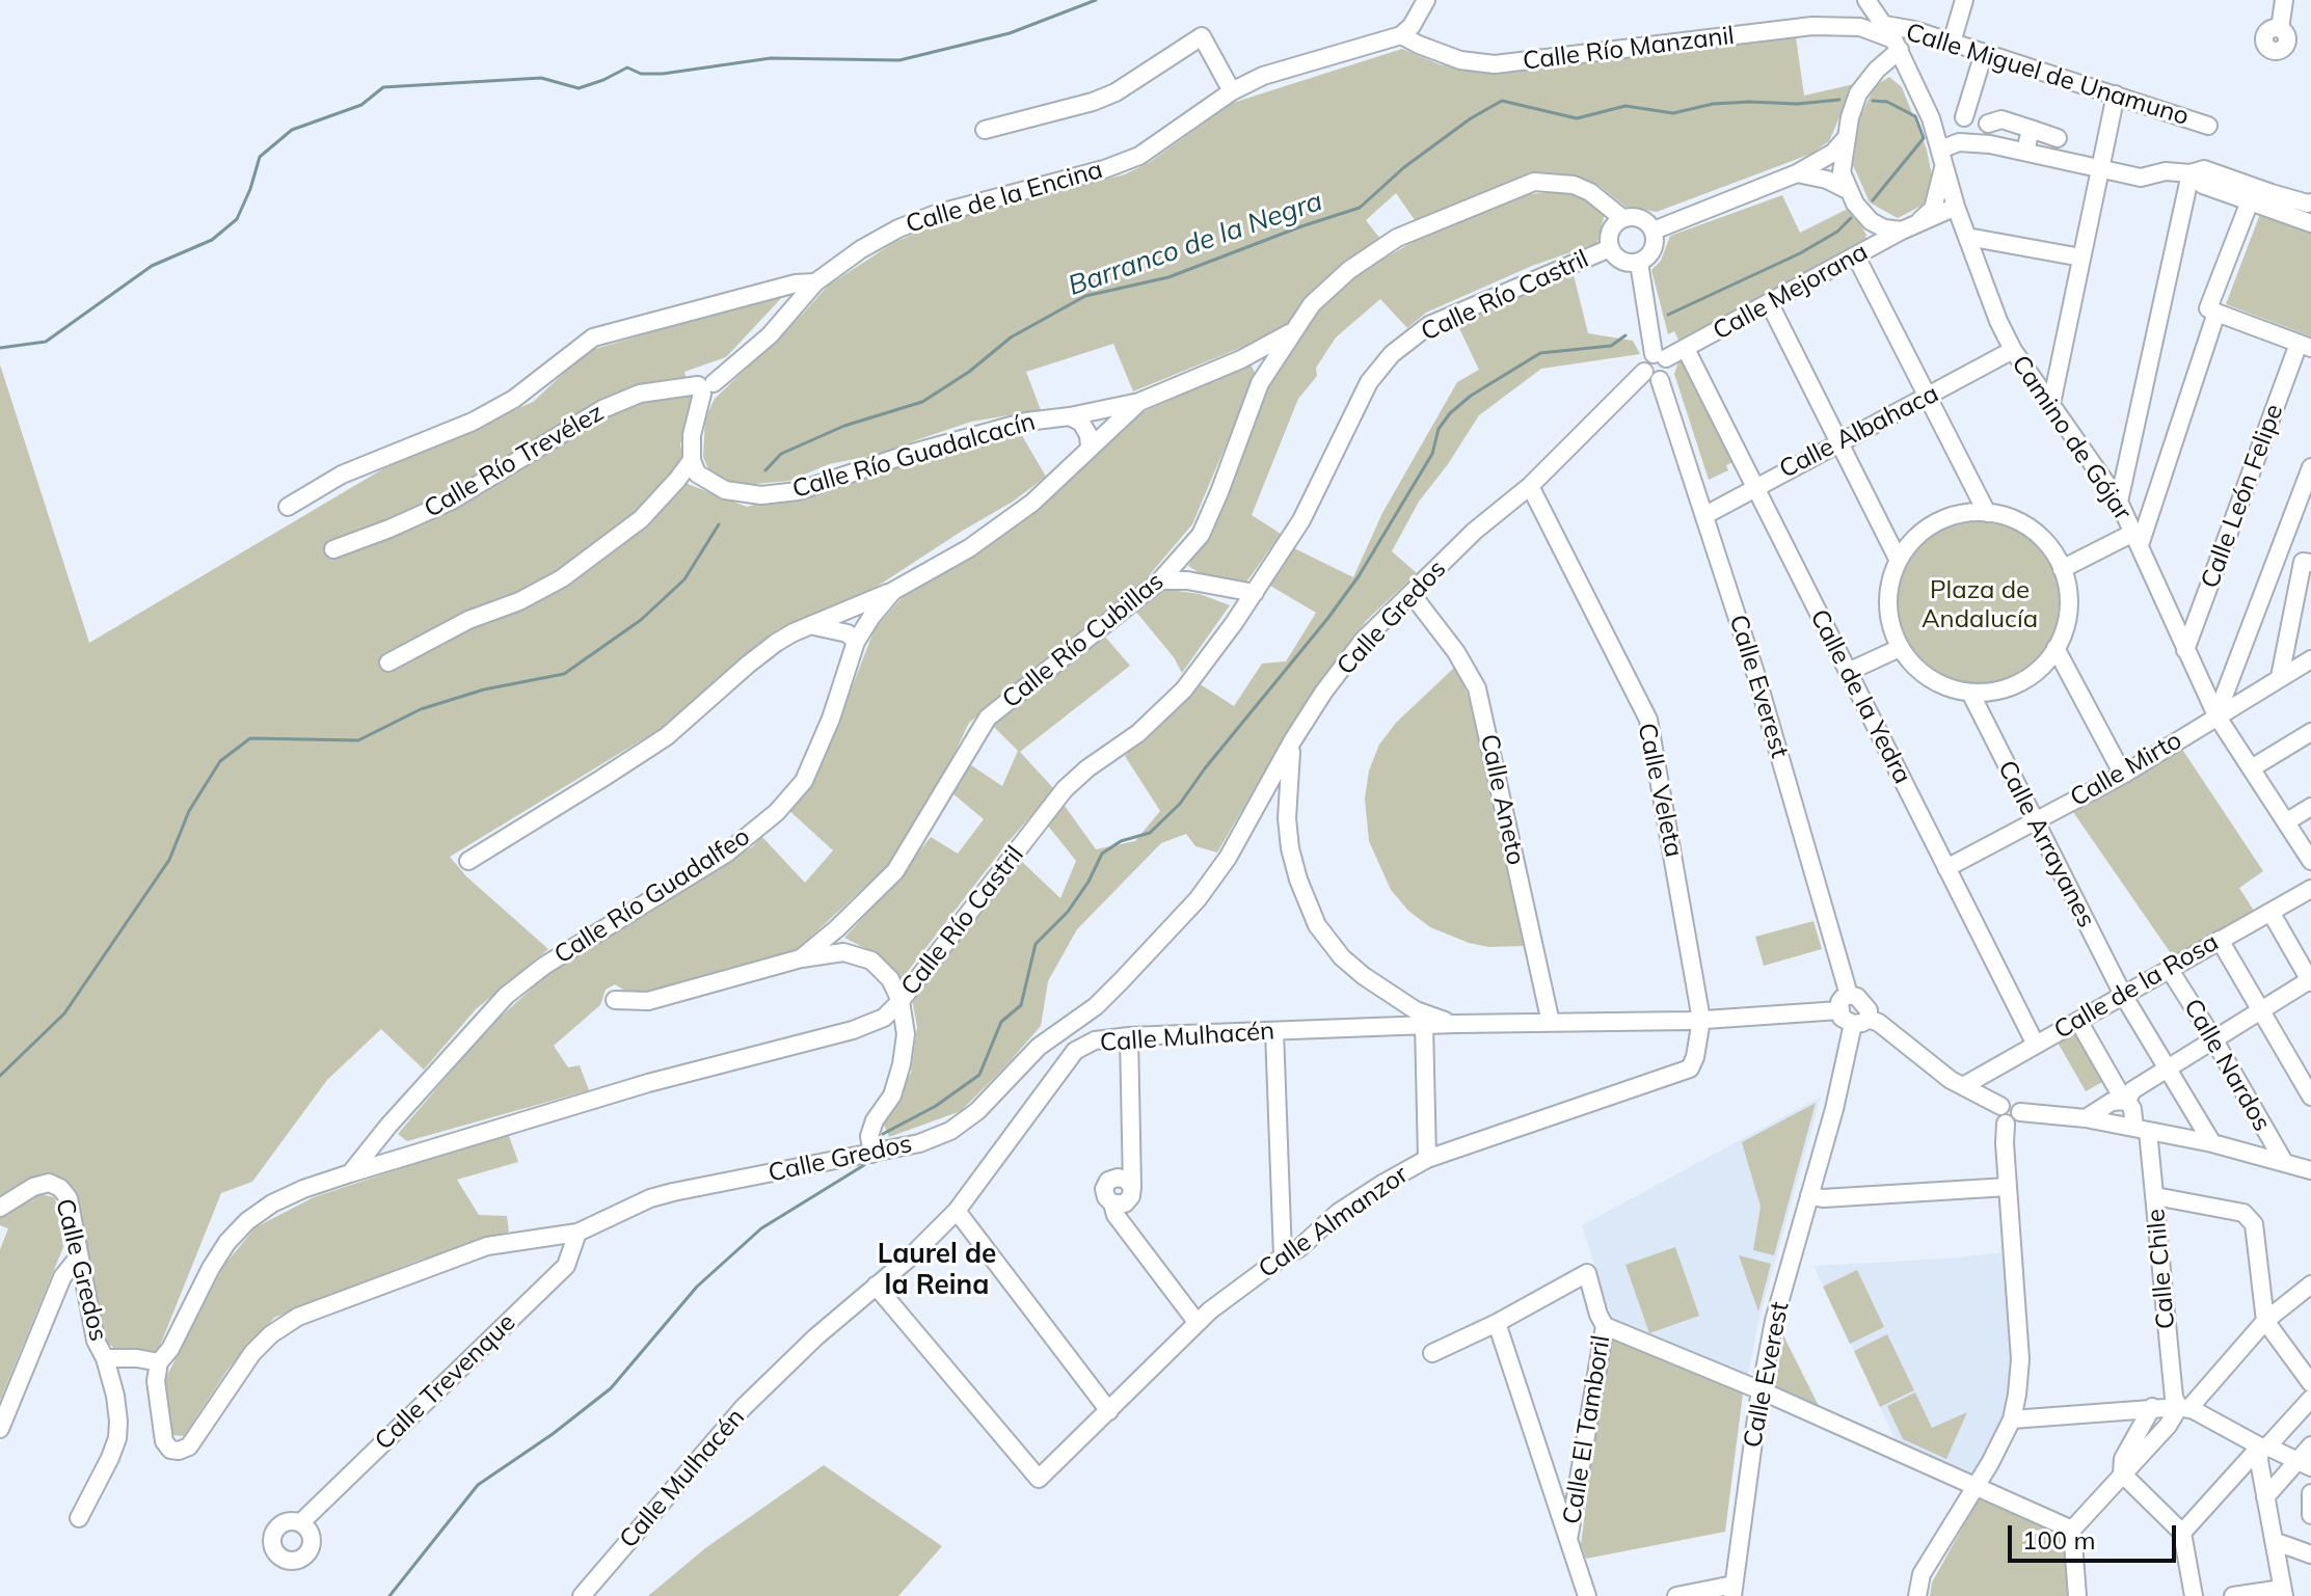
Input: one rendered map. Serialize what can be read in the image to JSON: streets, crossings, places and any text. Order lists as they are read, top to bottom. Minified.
{"streets":{"street":["Calle Río Manzanil","Calle Miguel de Unamuno","Calle de la Encina","Calle Mejorana","Calle Río Castril","Calle Albahaca","Camino de Gójar","Calle Río Guadalcacín","Calle Río Trevélez","Calle León Felipe","Calle Gredos","Calle Río Cubillas","Calle Everest","Calle de la Yedra","Calle Mirto","Calle Veleta","Calle Aneto","Calle Arrayanes","Calle Río Guadalfeo","Calle de la Rosa","Calle Mulhacén","Calle Nardos","Calle Almanzor","Calle Chile","Calle Trevenque","Calle El Tamboril"]},"crossings":[["Calle Río Manzanil","Calle Miguel de Unamuno"],["Calle Río Manzanil","Calle de la Encina"],["Calle Río Manzanil","Camino de Gójar"],["Calle Miguel de Unamuno","Camino de Gójar"],["Calle de la Encina","Calle Río Trevélez"],["Calle Mejorana","Camino de Gójar"],["Calle Mejorana","Calle de la Yedra"],["Calle Río Castril","Calle Gredos"],["Calle Río Castril","Calle Río Cubillas"],["Calle Río Castril","Calle Río Guadalfeo"],["Calle Albahaca","Camino de Gójar"],["Calle Albahaca","Calle Everest"],["Calle Albahaca","Calle de la Yedra"],["Camino de Gójar","Calle León Felipe"],["Camino de Gójar","Calle Mirto"],["Calle Río Guadalcacín","Calle Río Cubillas"],["Calle Río Guadalcacín","Calle Río Guadalfeo"],["Calle Gredos","Calle Everest"],["Calle Gredos","Calle Veleta"],["Calle Gredos","Calle Aneto"],["Calle Gredos","Calle Trevenque"],["Calle Everest","Calle Mulhacén"],["Calle de la Yedra","Calle Mirto"],["Calle de la Yedra","Calle de la Rosa"],["Calle Mirto","Calle Arrayanes"],["Calle Veleta","Calle Mulhacén"],["Calle Veleta","Calle Almanzor"],["Calle Aneto","Calle Mulhacén"],["Calle Arrayanes","Calle de la Rosa"],["Calle de la Rosa","Calle Nardos"],["Calle de la Rosa","Calle Chile"],["Calle Mulhacén","Calle Almanzor"]],"districts":["Laurel de la Reina"],"water":["Barranco de la Negra"],"parks":["Plaza de Andalucía"],"scale_bar":"100 m"}
